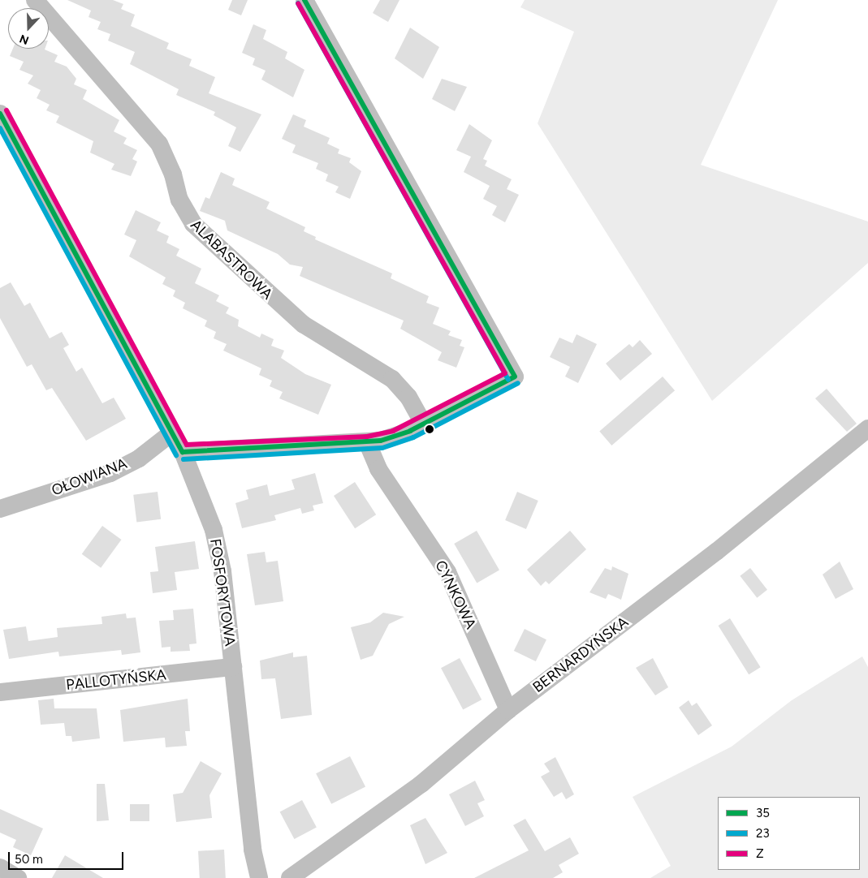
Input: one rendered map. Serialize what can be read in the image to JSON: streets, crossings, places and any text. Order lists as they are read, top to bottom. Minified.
{"streets":{"street":["ALABASTROWA","OŁOWIANA","FOSFORYTOWA","CYNKOWA","BERNARDYŃSKA","PALLOTYŃSKA"]},"crossings":[["OŁOWIANA","FOSFORYTOWA"],["FOSFORYTOWA","PALLOTYŃSKA"],["CYNKOWA","BERNARDYŃSKA"]],"lines":["transit line 35","transit line 23","transit line Z"],"legend":["35","23","Z"],"scale_bar":"50 m","north":"bottom"}
